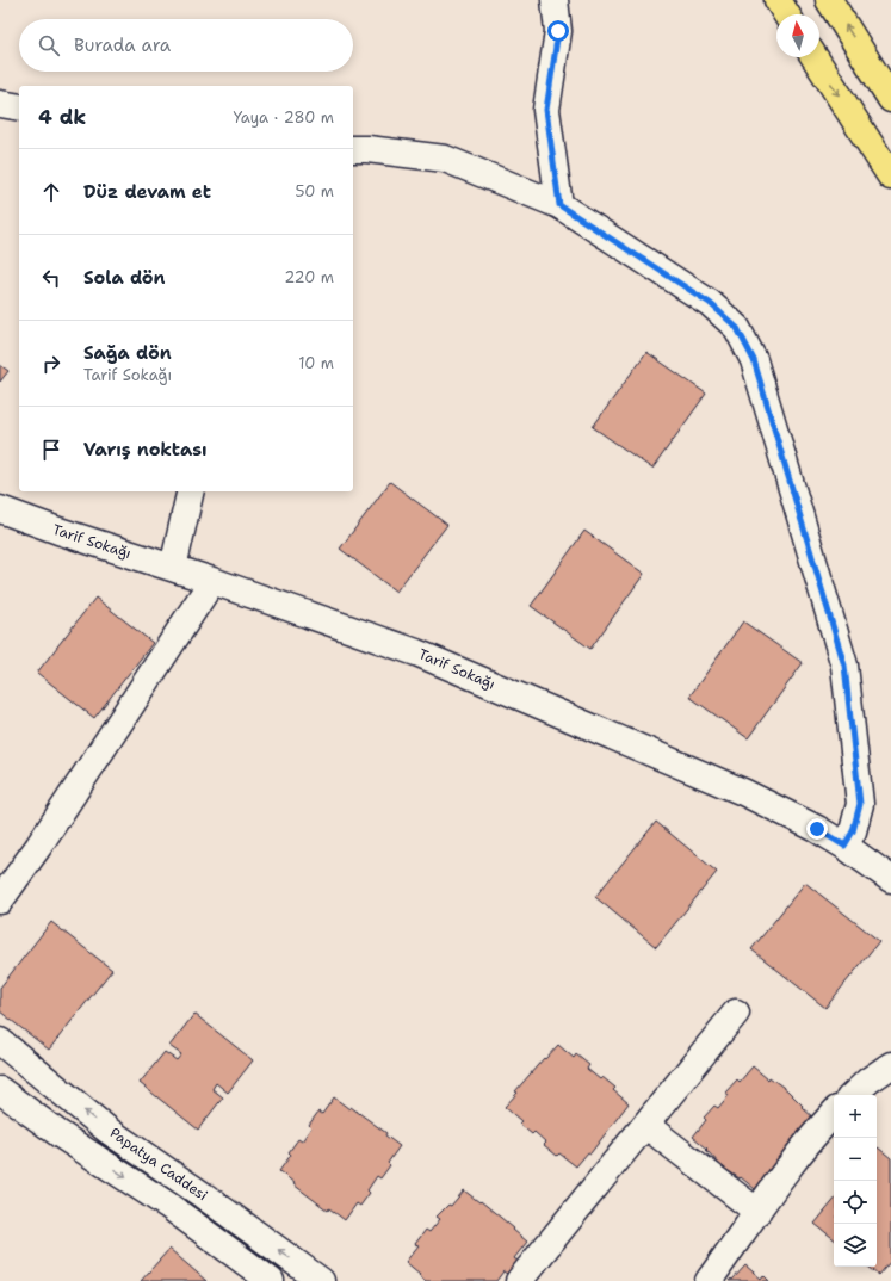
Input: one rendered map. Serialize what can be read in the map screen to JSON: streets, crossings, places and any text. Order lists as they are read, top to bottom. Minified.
{"streets":{"street":["Tarif Sokağı","Papatya Caddesi"]},"north":"top","page":{"search":"Burada ara","heading":["4 dk","Yaya · 280 m"],"list":[["Düz devam et","50 m"],["Sola dön","220 m"],["Sağa dön","Tarif Sokağı","10 m"],"Varış noktası"],"map_buttons":["+","−"]}}
